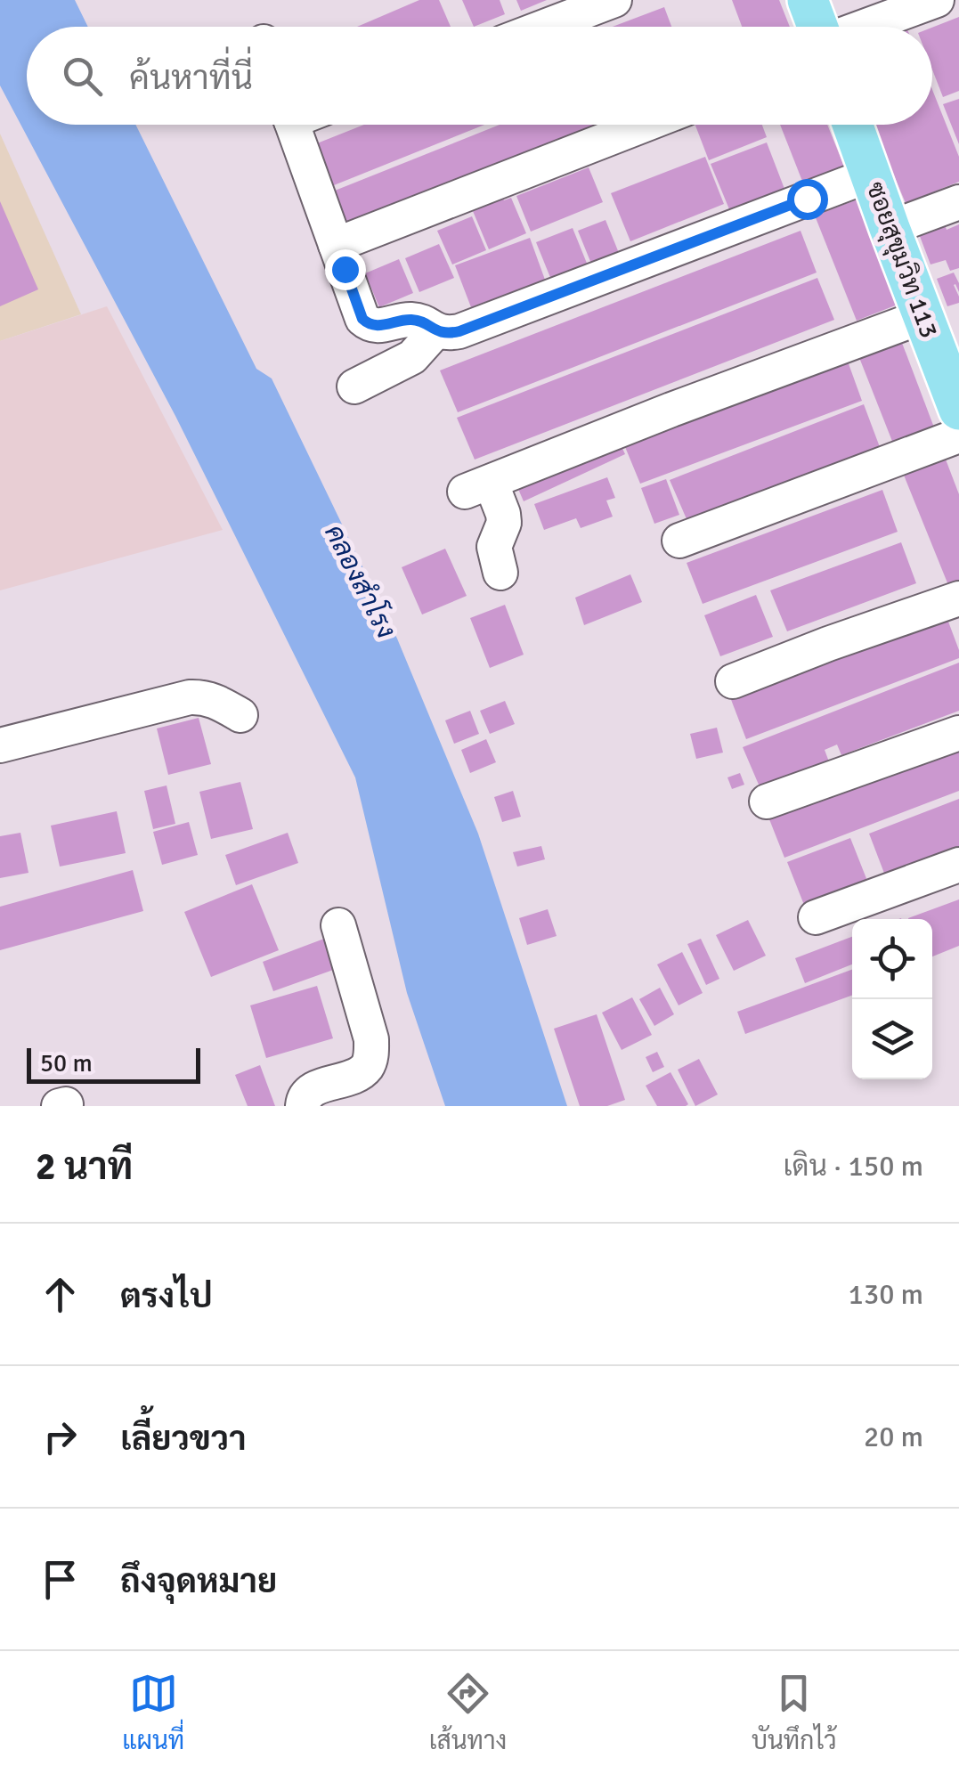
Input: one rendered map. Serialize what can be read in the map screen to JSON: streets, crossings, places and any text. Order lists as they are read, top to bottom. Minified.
{"streets":{"main road":["ซอยสุขุมวิท 113"]},"water":["คลองสำโรง"],"scale_bar":"50 m","page":{"search":"ค้นหาที่นี่","scale":"50 m","heading":["2 นาที","เดิน · 150 m"],"list":[["ตรงไป","130 m"],["เลี้ยวขวา","20 m"],"ถึงจุดหมาย"],"nav":["แผนที่","เส้นทาง","บันทึกไว้"]}}
